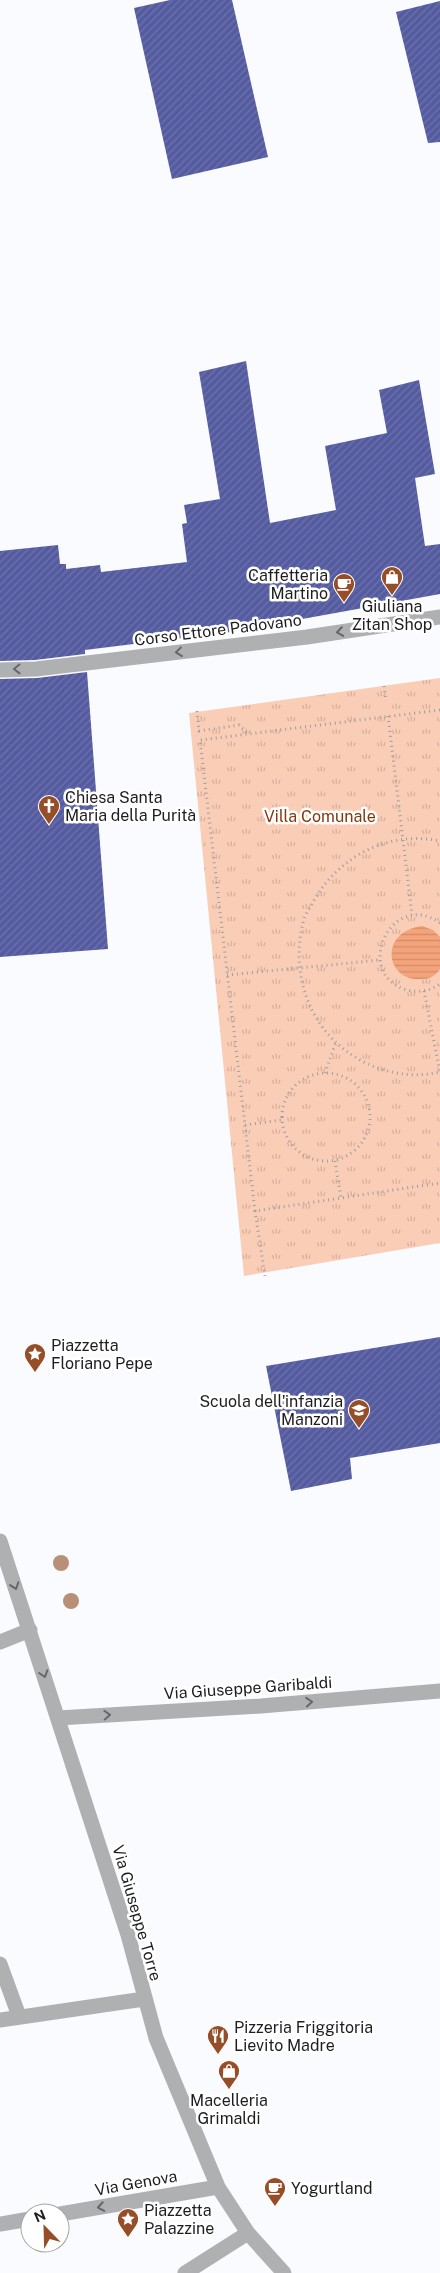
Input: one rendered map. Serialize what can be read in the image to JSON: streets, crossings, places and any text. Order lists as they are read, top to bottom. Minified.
{"streets":{"street":["Corso Ettore Padovano","Via Giuseppe Garibaldi","Via Giuseppe Torre","Via Genova"]},"crossings":[["Via Giuseppe Garibaldi","Via Giuseppe Torre"],["Via Giuseppe Torre","Via Genova"]],"one_way":["Corso Ettore Padovano","Via Giuseppe Garibaldi"],"parks":["Villa Comunale"],"places":{"shop":["Giuliana Zitan Shop","Macelleria Grimaldi"],"cafe":["Caffetteria Martino","Yogurtland"],"church":["Chiesa Santa Maria della Purità"],"place":["Piazzetta Floriano Pepe","Piazzetta Palazzine"],"school or university":["Scuola dell'infanzia Manzoni"],"restaurant":["Pizzeria Friggitoria Lievito Madre"]},"north":"top left"}
